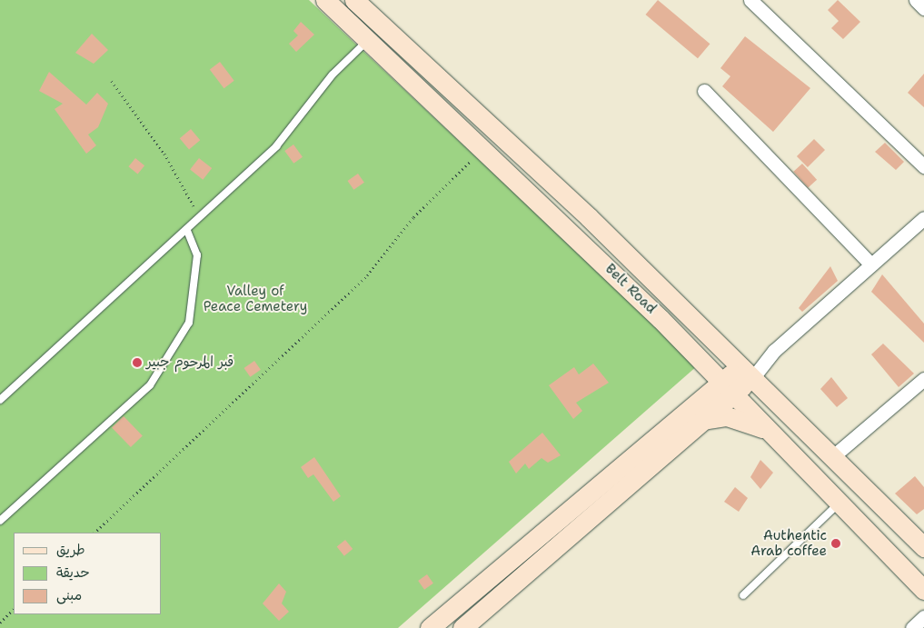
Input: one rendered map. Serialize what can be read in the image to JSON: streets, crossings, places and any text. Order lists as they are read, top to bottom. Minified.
{"streets":{"main road":["Belt Road"]},"parks":["Valley of Peace Cemetery"],"places":["قبر المرحوم جبير","Authentic Arab coffee"],"legend":["طريق","حديقة","مبنى"]}
